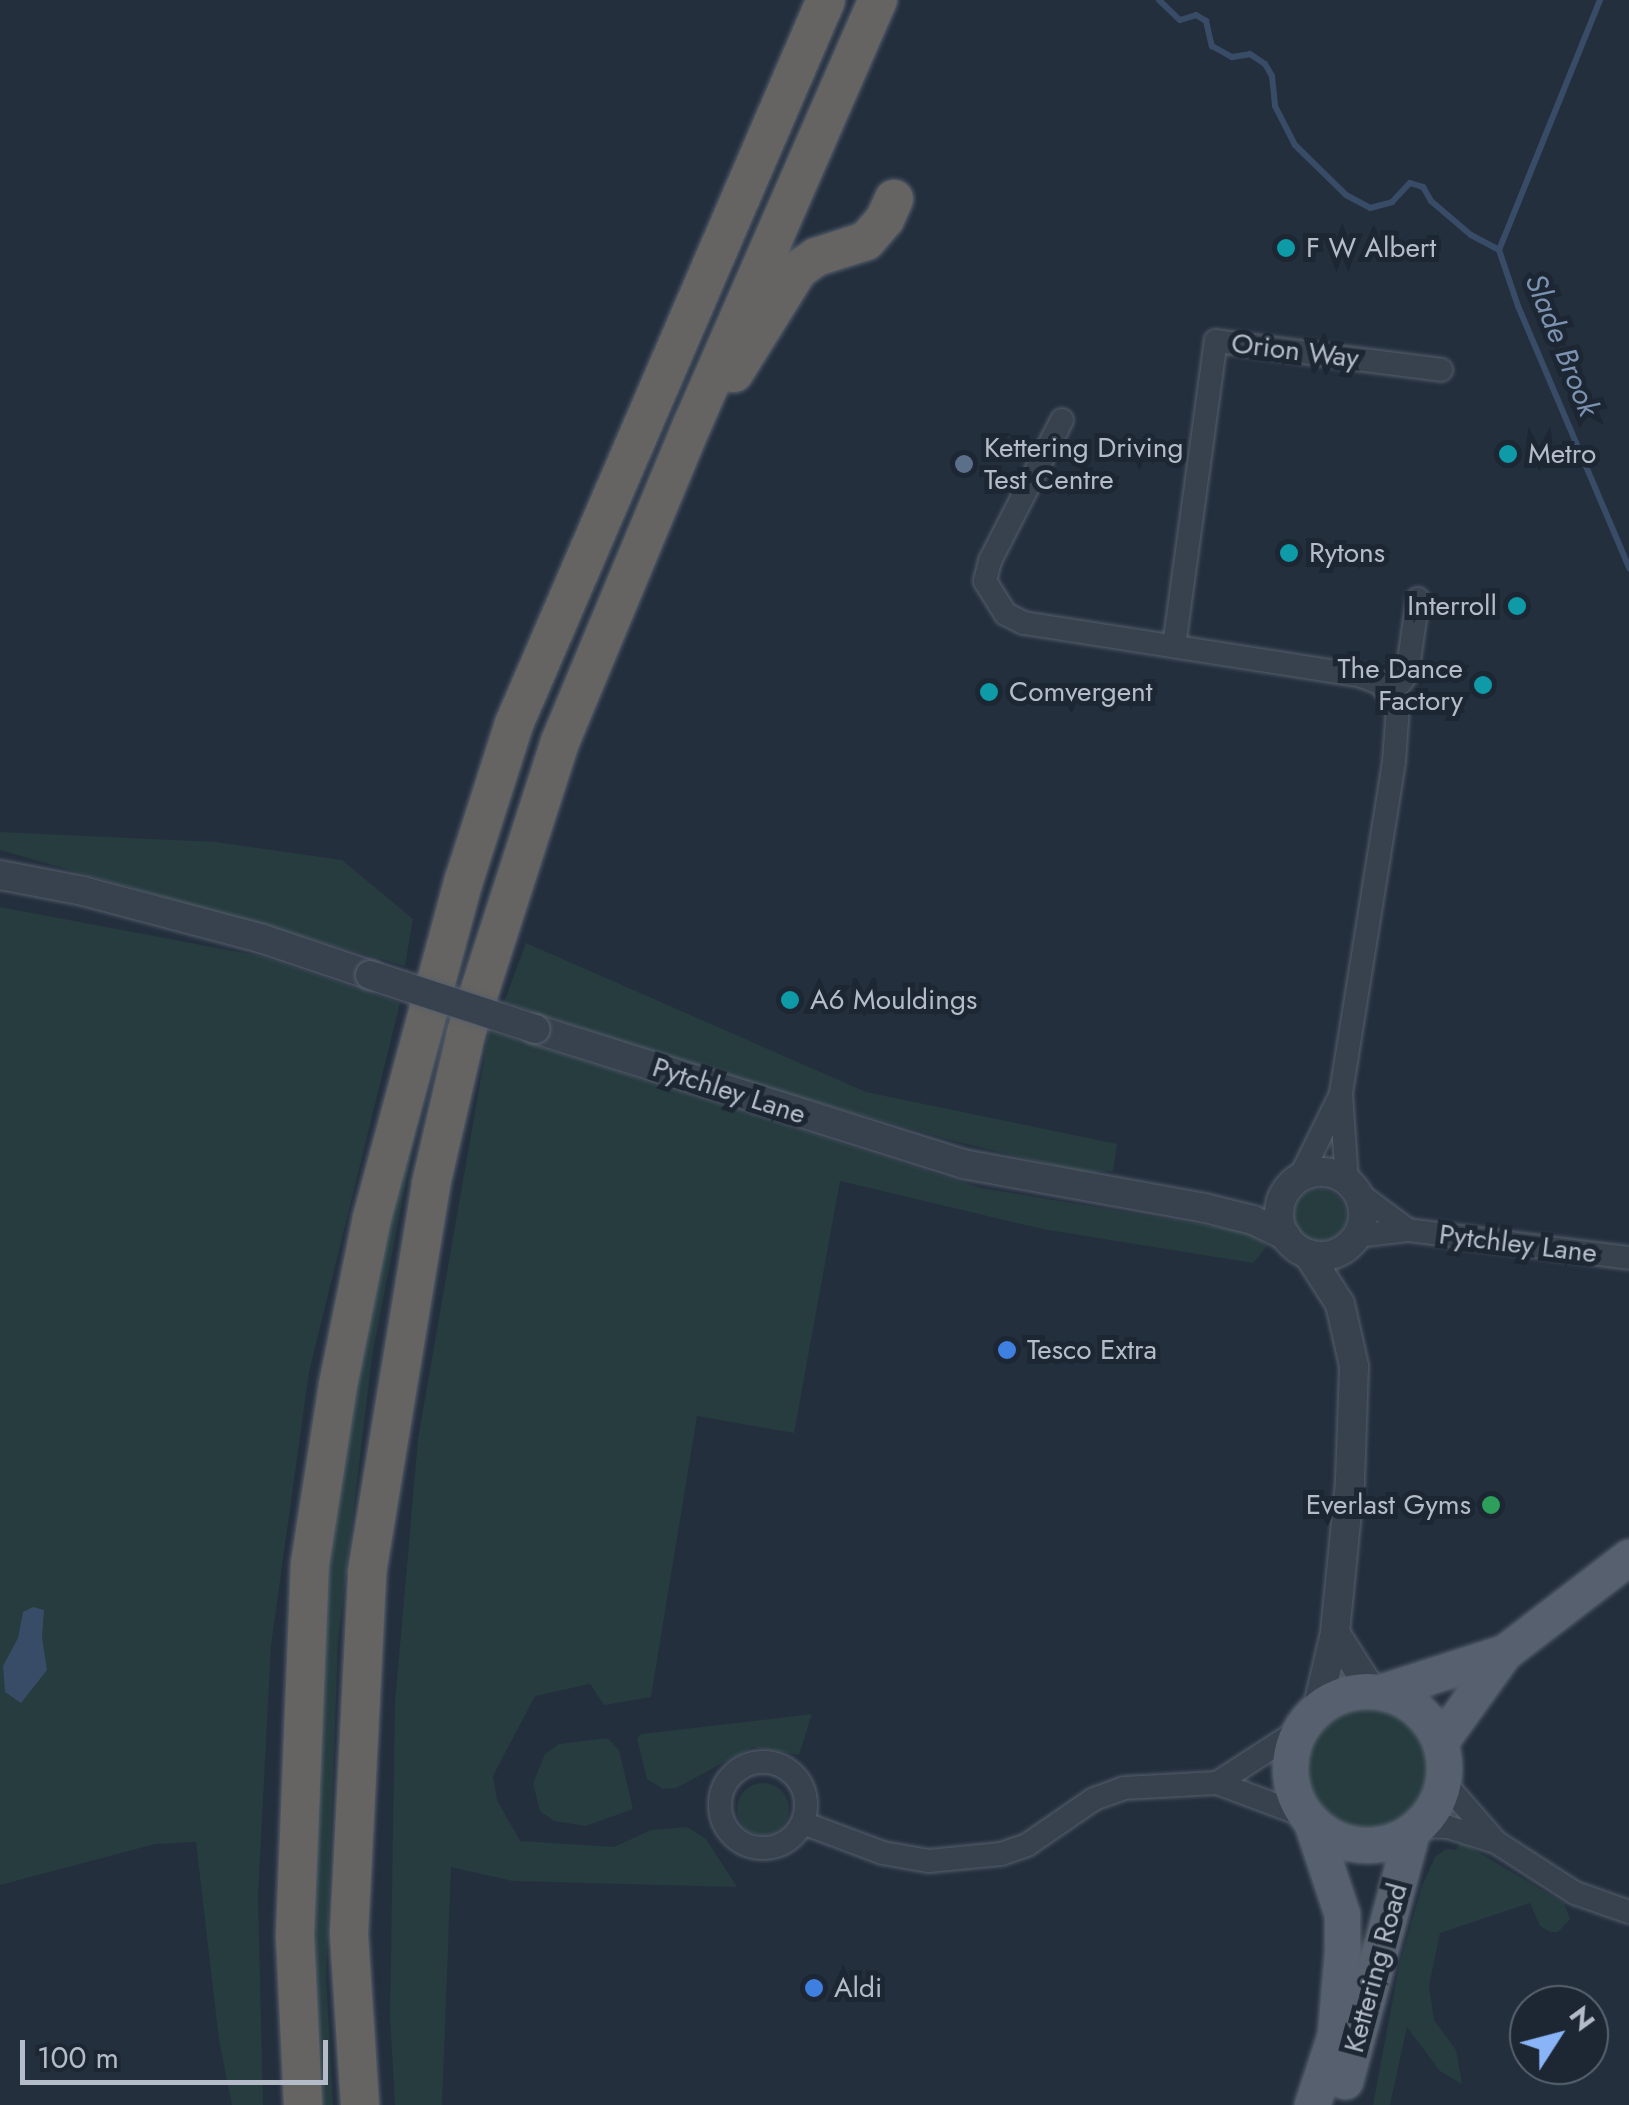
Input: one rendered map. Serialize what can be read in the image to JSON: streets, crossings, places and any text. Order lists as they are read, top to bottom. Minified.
{"streets":{"main road":["Kettering Road"],"street":["Orion Way","Pytchley Lane"]},"water":["Slade Brook"],"places":["F W Albert","Metro","Kettering Driving Test Centre","Rytons","Interroll","The Dance Factory","Comvergent","A6 Mouldings","Tesco Extra","Everlast Gyms","Aldi"],"scale_bar":"100 m","north":"top right"}
